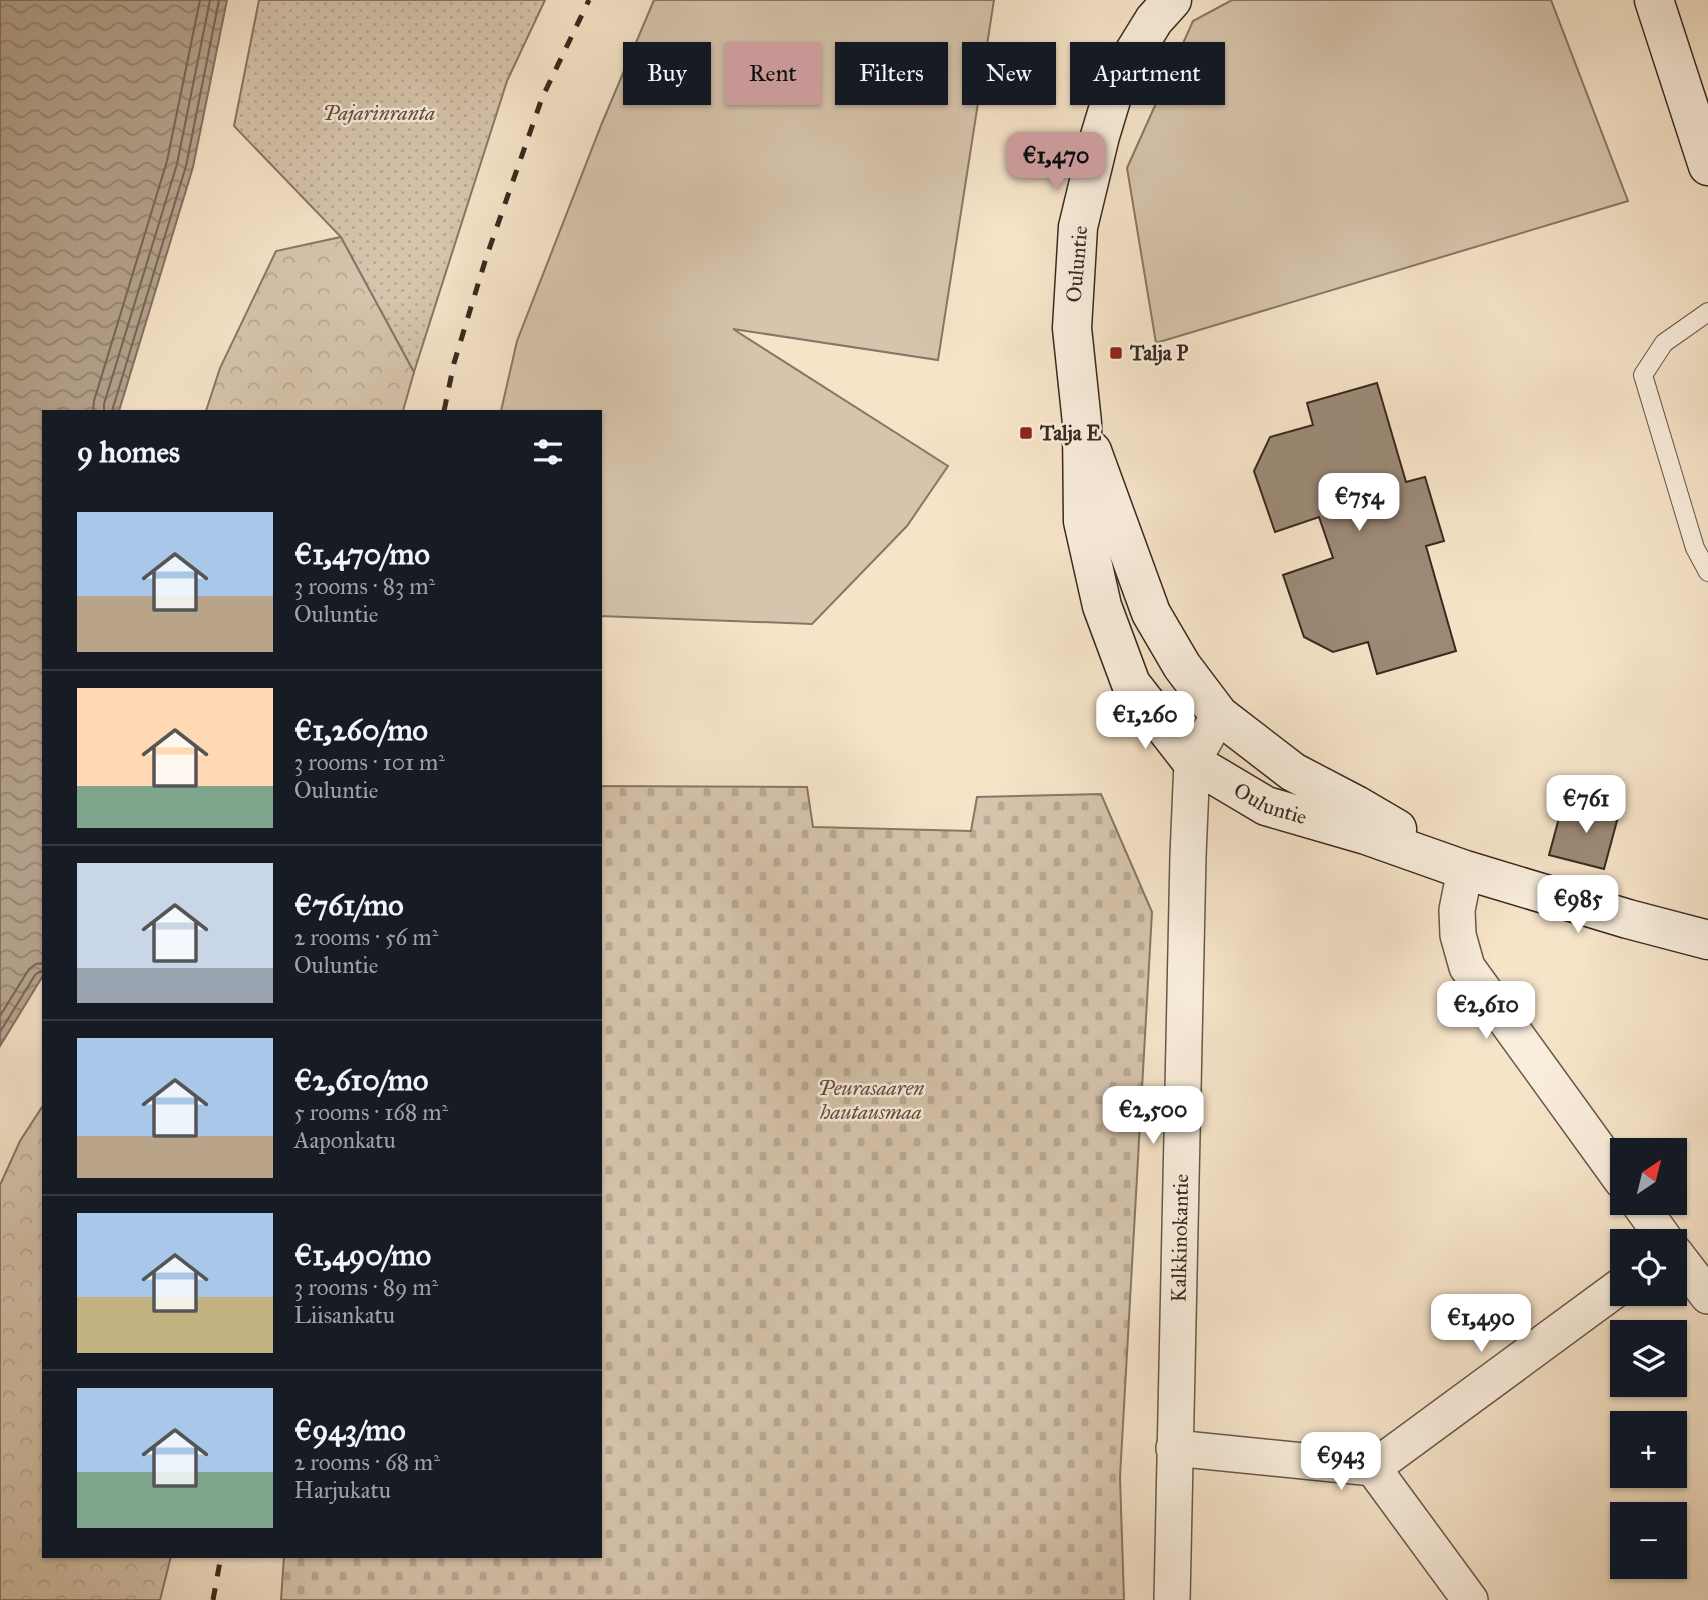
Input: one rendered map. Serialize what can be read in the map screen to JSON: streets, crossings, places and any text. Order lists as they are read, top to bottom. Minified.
{"streets":{"main road":["Ouluntie"],"street":["Kalkkinokantie"]},"crossings":[["Ouluntie","Kalkkinokantie"]],"parks":["Pajarinranta","Peurasaaren hautausmaa"],"places":{"transit":["Talja P","Talja E"]},"north":"top right","page":{"chip":["Buy","Rent","Filters","New","Apartment"],"price":["€1,470","€754","€1,260","€761","€985","€2,610","€2,500","€1,490","€943"],"heading":"9 homes","list":[{"name":"€1,470/mo","note":"3 rooms · 83 m² · Ouluntie"},{"name":"€1,260/mo","note":"3 rooms · 101 m² · Ouluntie"},{"name":"€761/mo","note":"2 rooms · 56 m² · Ouluntie"},{"name":"€2,610/mo","note":"5 rooms · 168 m² · Aaponkatu"},{"name":"€1,490/mo","note":"3 rooms · 89 m² · Liisankatu"},{"name":"€943/mo","note":"2 rooms · 68 m² · Harjukatu"}],"map_buttons":["+","−"]}}
